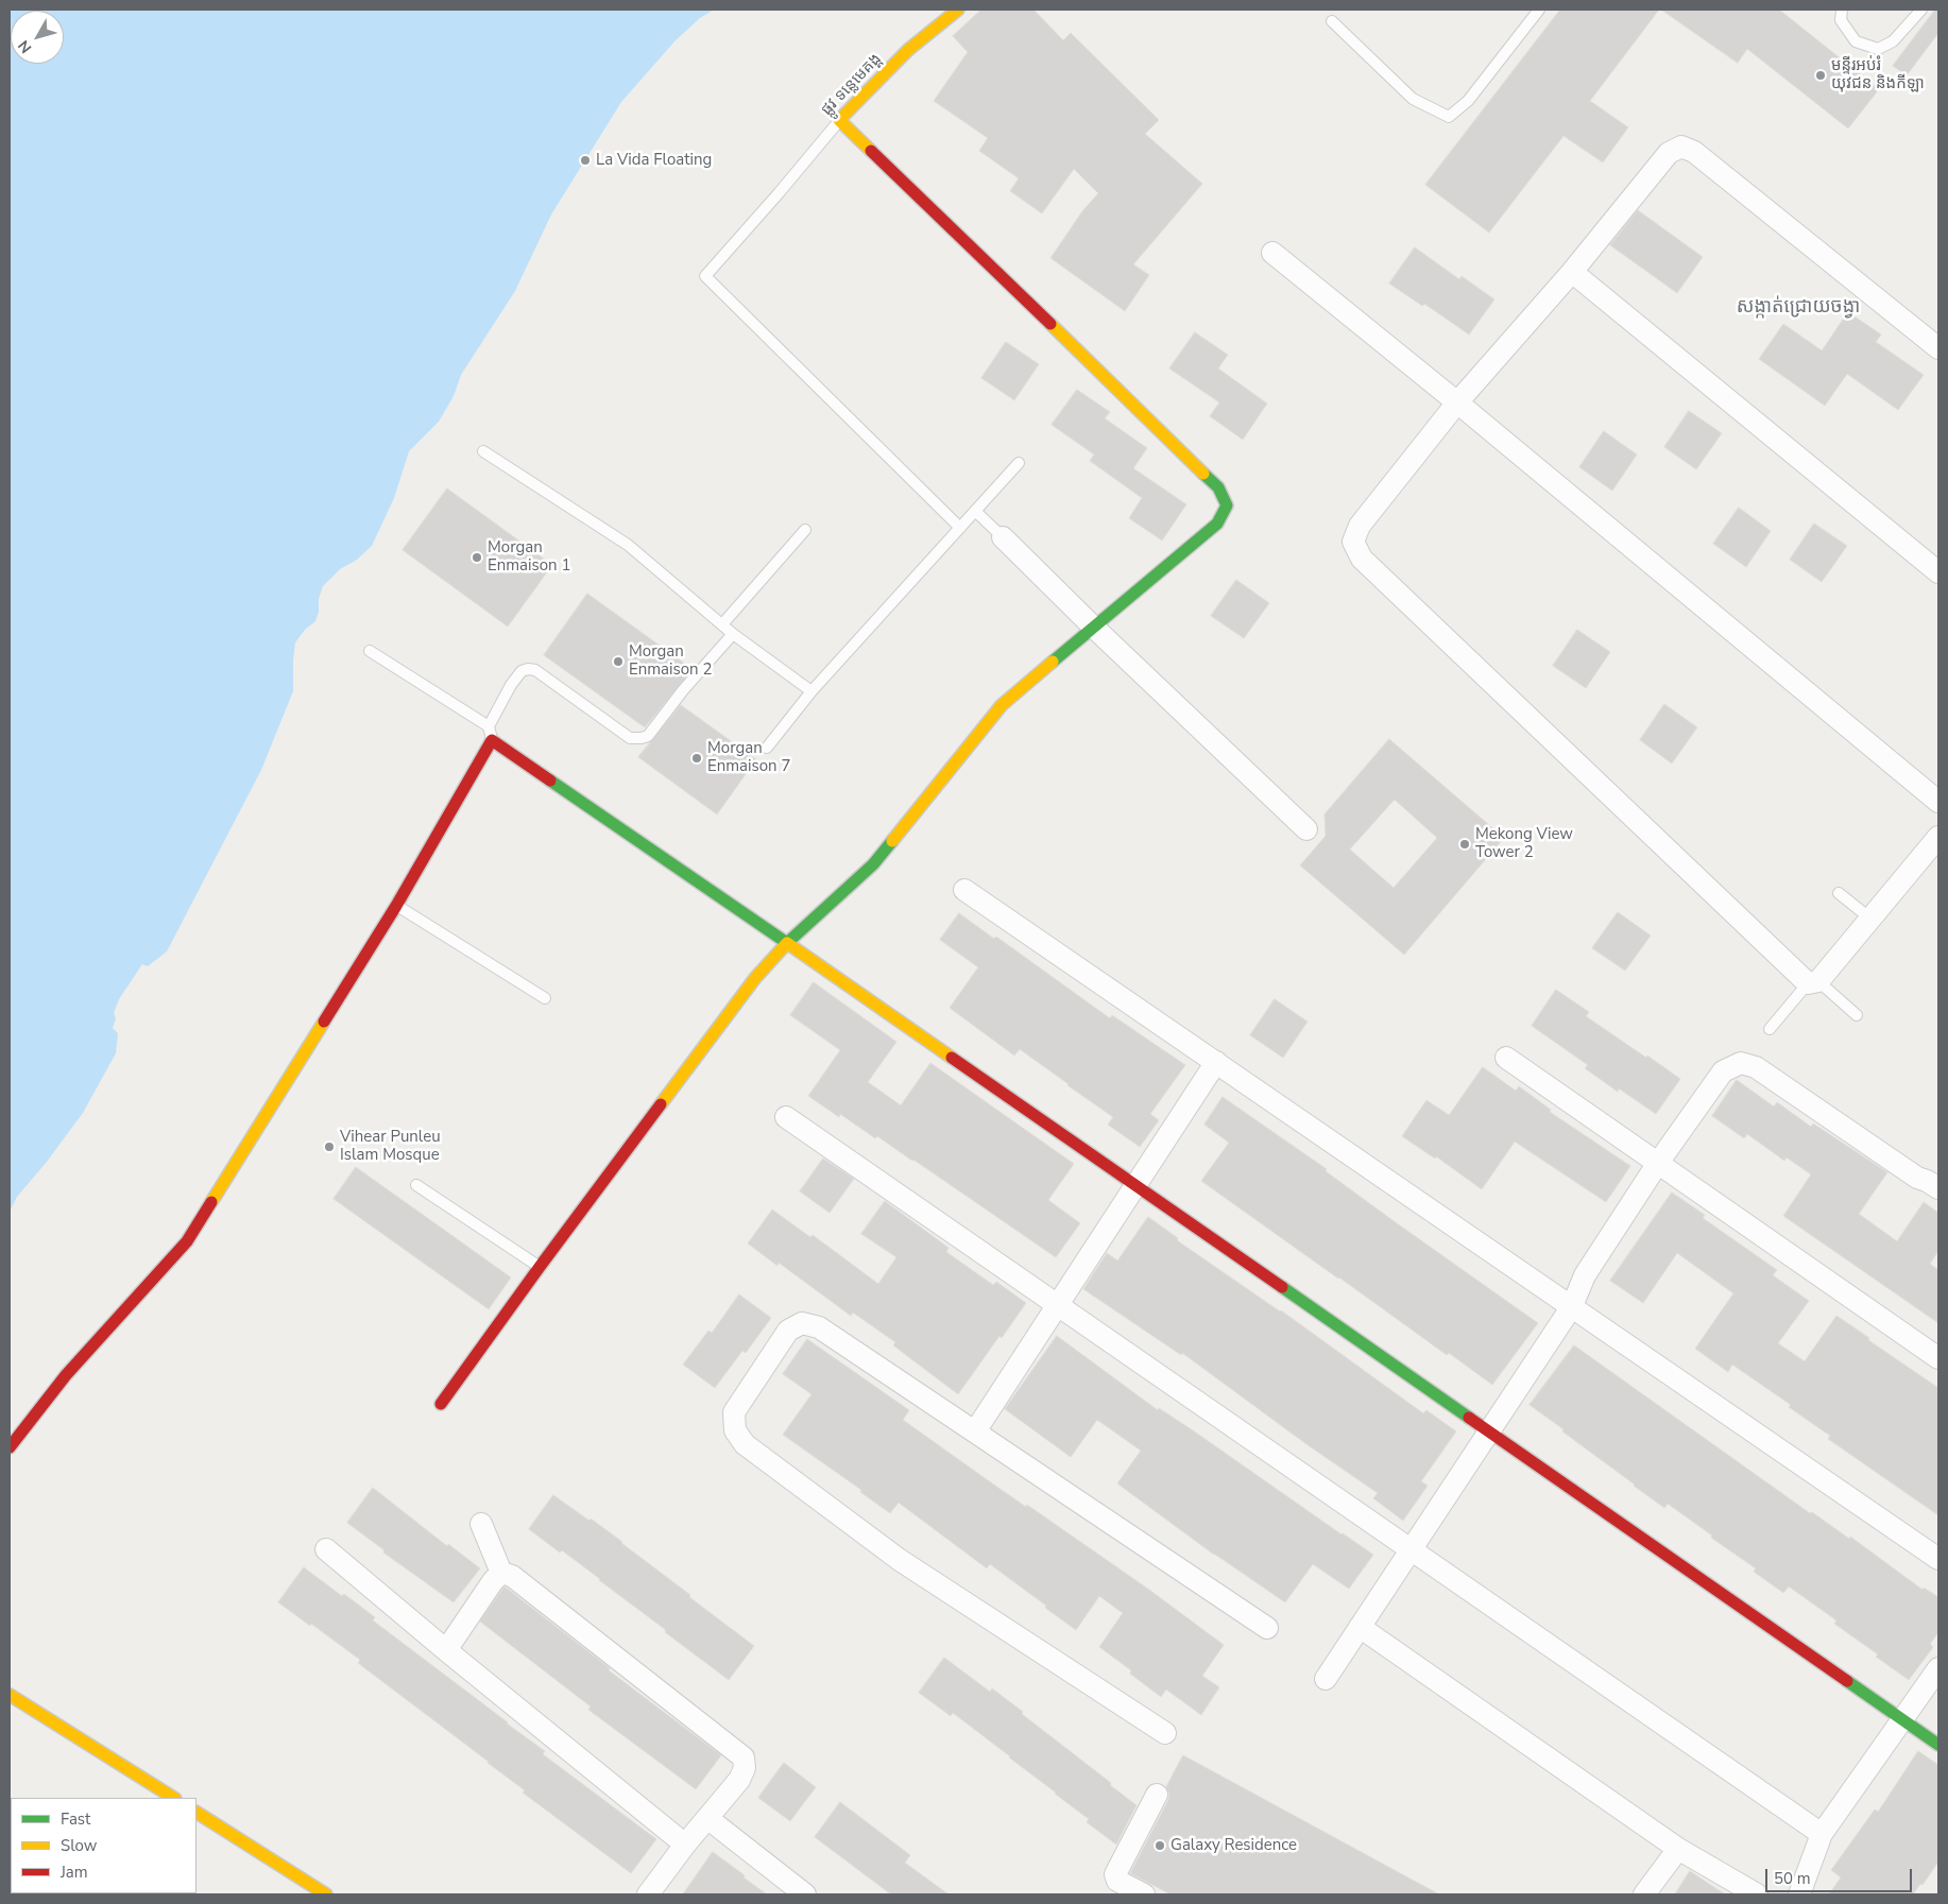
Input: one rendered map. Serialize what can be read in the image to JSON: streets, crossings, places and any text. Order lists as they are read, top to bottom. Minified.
{"streets":{"street":["ផ្លូវ ទន្លេមេគង្គ"]},"districts":["សង្កាត់ជ្រោយចង្វា"],"places":["មន្ទីរអប់រំ យុវជន និងកីឡា","La Vida Floating","Morgan Enmaison 1","Morgan Enmaison 2","Morgan Enmaison 7","Mekong View Tower 2","Vihear Punleu Islam Mosque","Galaxy Residence"],"legend":["Fast","Slow","Jam"],"scale_bar":"50 m","north":"bottom left"}
